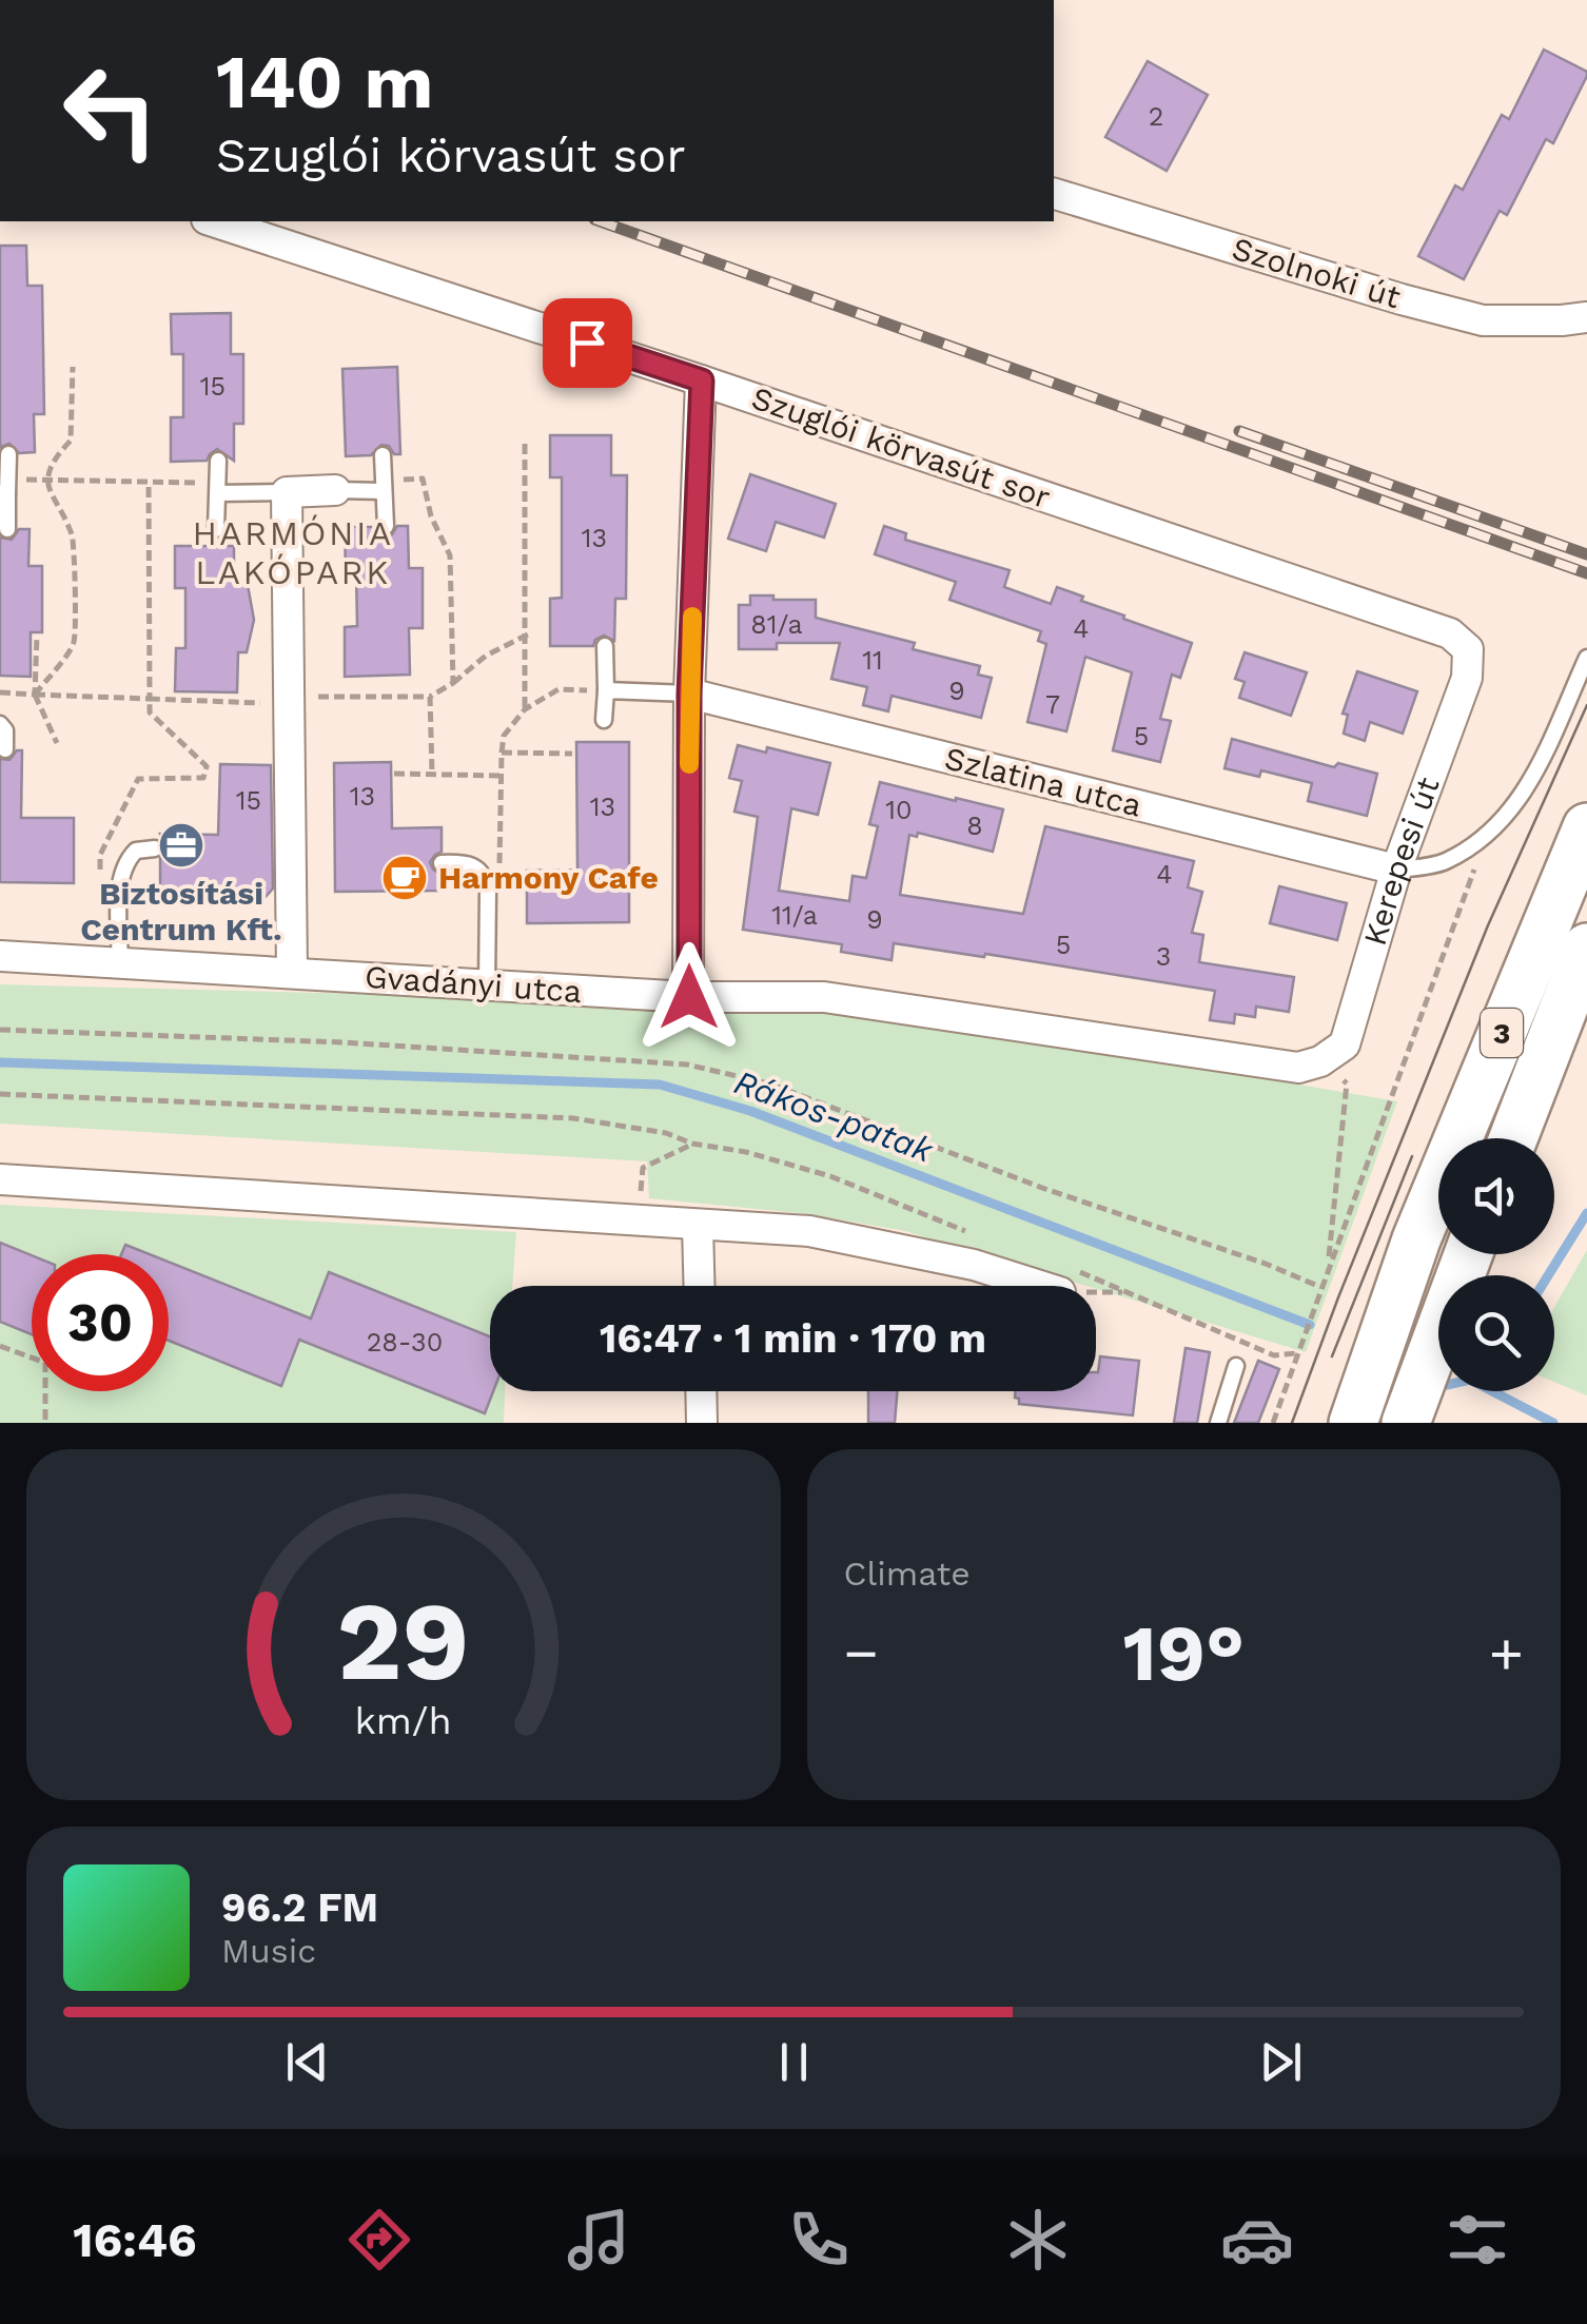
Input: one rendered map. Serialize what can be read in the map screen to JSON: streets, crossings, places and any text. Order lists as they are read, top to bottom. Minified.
{"streets":{"main road":["3"],"street":["Szolnoki út","Szuglói körvasút sor","Szlatina utca","Kerepesi út","Gvadányi utca"]},"crossings":[["Szuglói körvasút sor","Kerepesi út"],["Szlatina utca","Kerepesi út"],["Kerepesi út","Gvadányi utca"]],"districts":["HARMÓNIA LAKÓPARK"],"water":["Rákos-patak"],"places":{"office":["Biztosítási Centrum Kft."],"cafe":["Harmony Cafe"]},"house_numbers":["2","15","13","81/a","4","11","9","7","5","13","15","13","10","8","4","11/a","9","5","3","28-30"],"page":{"turn":["140 m","Szuglói körvasút sor"],"limit":"30","trip":"16:47 · 1 min · 170 m","tile":"Climate","heat":["−","19°","+"],"song":["96.2 FM","Music"],"tabs":"16:46","gauge":["29","km/h"]}}
